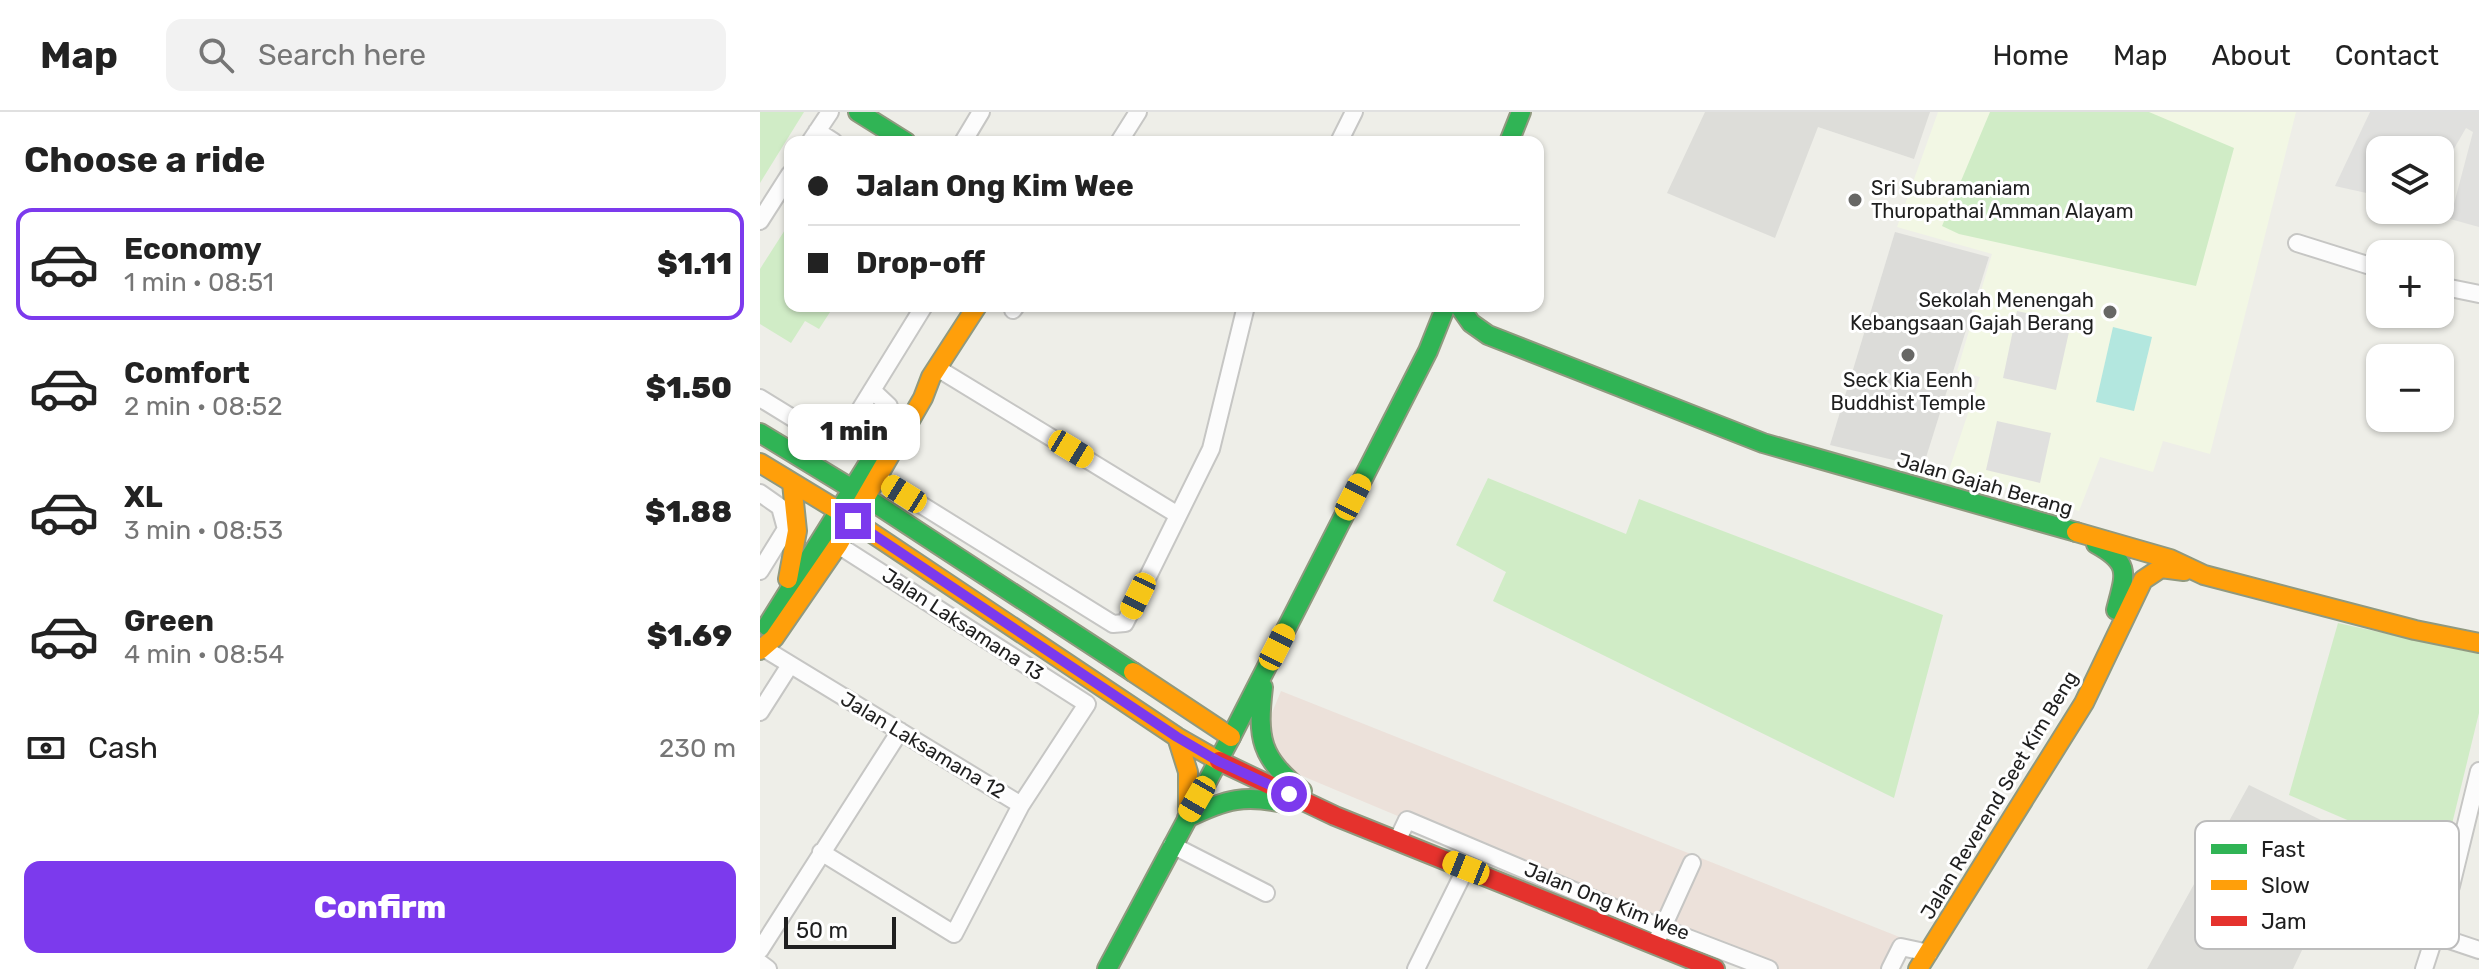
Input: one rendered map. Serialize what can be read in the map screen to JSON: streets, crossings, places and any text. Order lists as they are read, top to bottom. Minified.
{"streets":{"main road":["Jalan Gajah Berang","Jalan Reverend Seet Kim Beng","Jalan Ong Kim Wee"],"street":["Jalan Laksamana 13","Jalan Laksamana 12"]},"crossings":[["Jalan Gajah Berang","Jalan Reverend Seet Kim Beng"],["Jalan Laksamana 13","Jalan Laksamana 12"]],"places":["Sri Subramaniam Thuropathai Amman Alayam","Sekolah Menengah Kebangsaan Gajah Berang","Seck Kia Eenh Buddhist Temple"],"legend":["Fast","Slow","Jam"],"scale_bar":"50 m","page":{"header":"Map","search":"Search here","nav":["Home","Map","About","Contact"],"heading":"Choose a ride","map_buttons":["+","−"],"banner":["Jalan Ong Kim Wee","Drop-off"],"list":[{"name":"Economy","note":"1 min · 08:51","value":"$1.11"},{"name":"Comfort","note":"2 min · 08:52","value":"$1.50"},{"name":"XL","note":"3 min · 08:53","value":"$1.88"},{"name":"Green","note":"4 min · 08:54","value":"$1.69"}],"bubble":"1 min","pay":["Cash","230 m"],"buttons":"Confirm","scale":"50 m"}}
